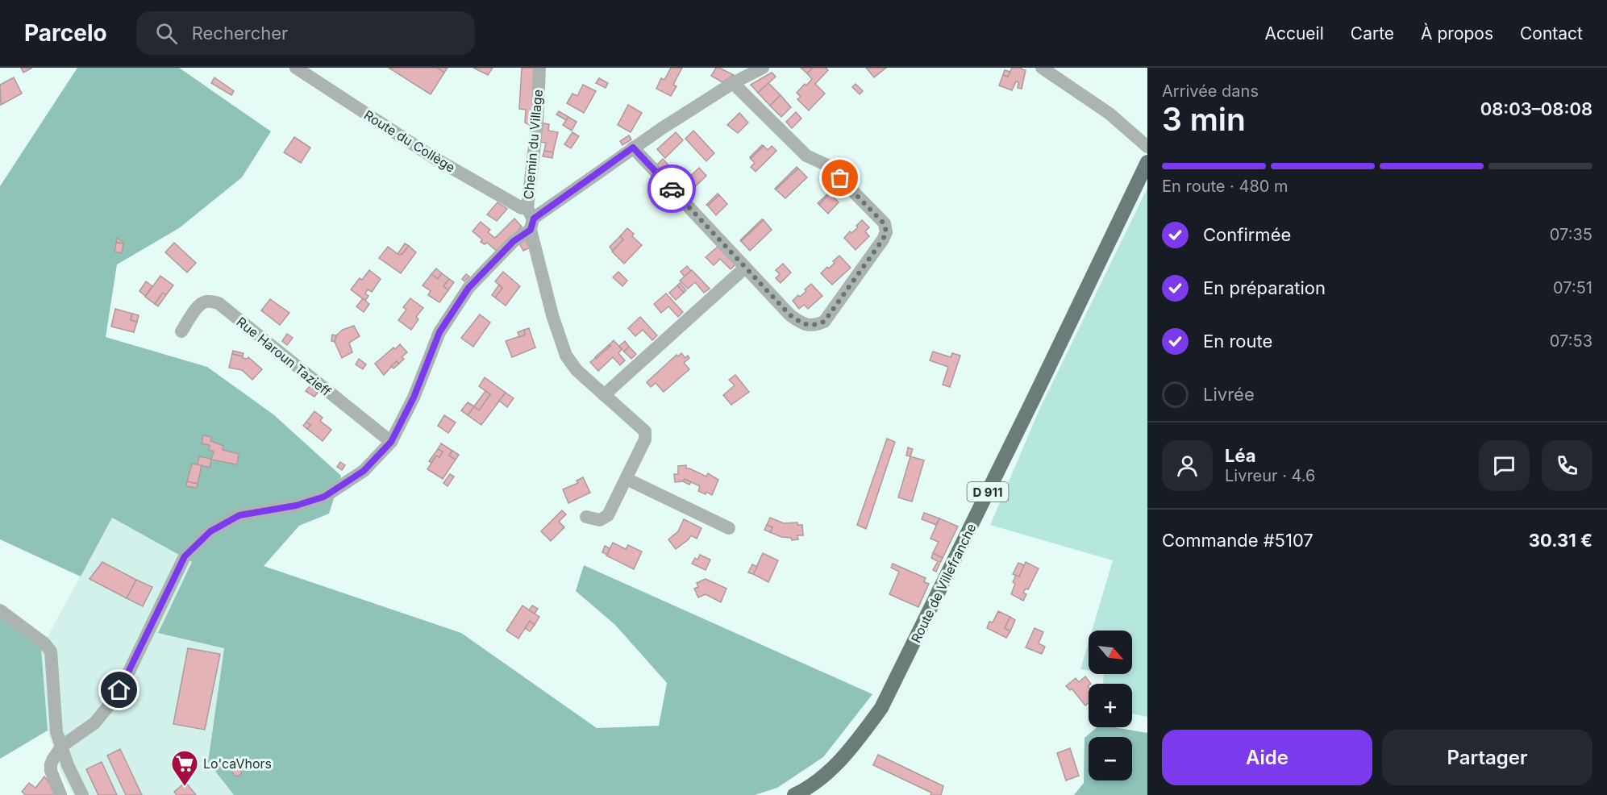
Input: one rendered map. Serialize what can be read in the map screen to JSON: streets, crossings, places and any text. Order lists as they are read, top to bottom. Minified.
{"streets":{"main road":["D 911","Route de Villefranche"],"street":["Route du Collège","Chemin du Village","Rue Haroun Tazieff"]},"crossings":[["Route du Collège","Chemin du Village"]],"places":{"supermarket":["Lo'caVhors"]},"north":"bottom right","page":{"header":"Parcelo","search":"Rechercher","nav":["Accueil","Carte","À propos","Contact"],"heading":["3 min","Arrivée dans","08:03–08:08"],"panel":["Léa","Livreur · 4.6","Commande #5107","30.31 €"],"bar":"En route · 480 m","list":[["Confirmée","07:35"],["En préparation","07:51"],["En route","07:53"],"Livrée"],"map_buttons":["+","−"],"buttons":["Aide","Partager"]}}
